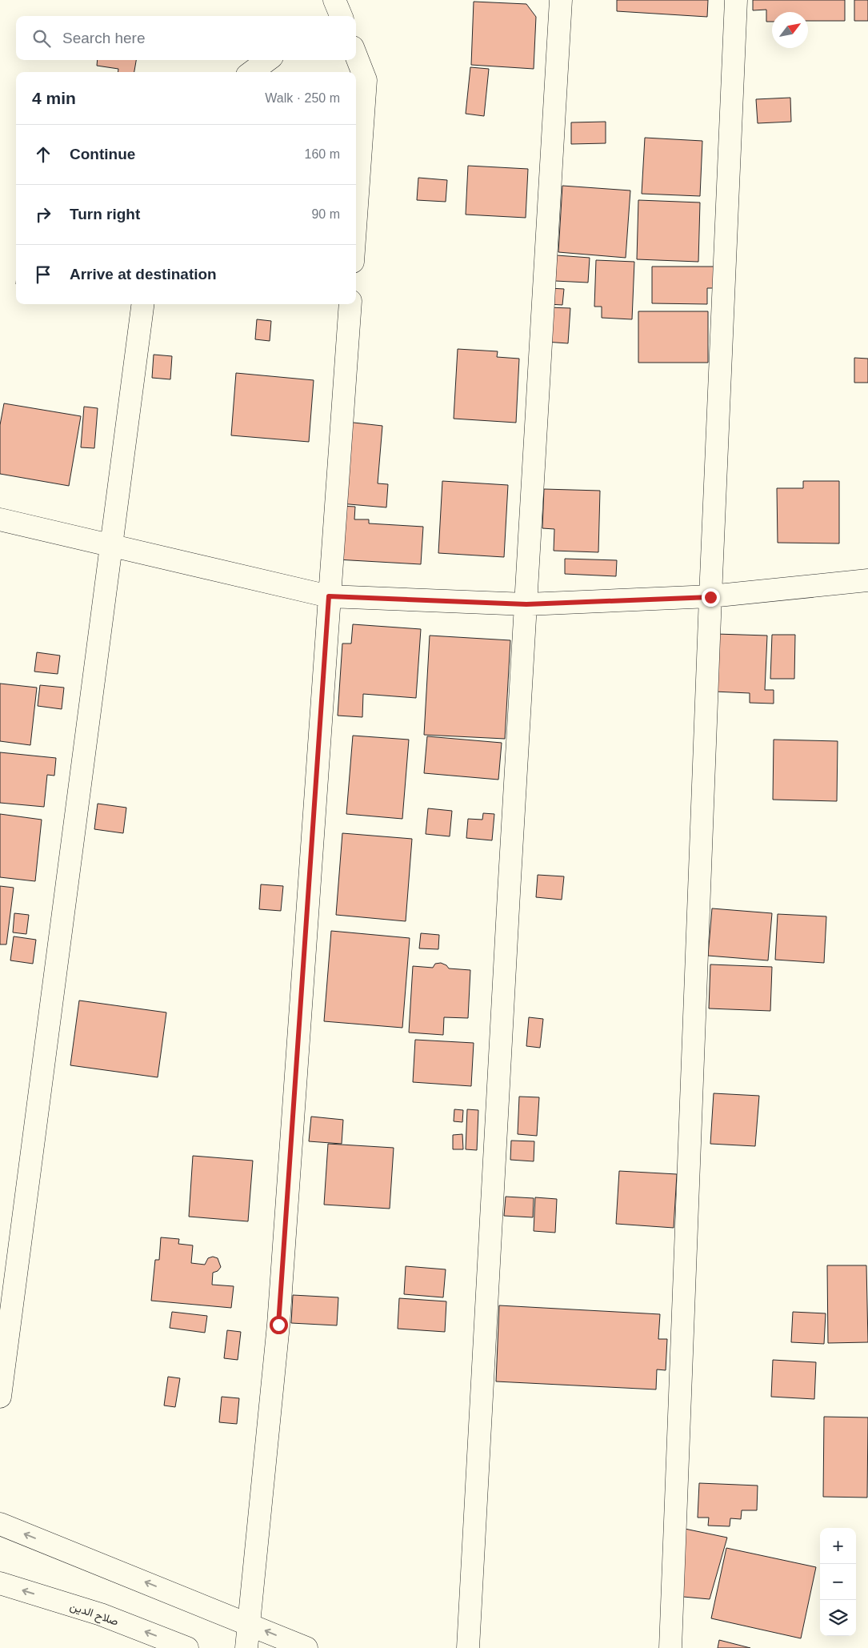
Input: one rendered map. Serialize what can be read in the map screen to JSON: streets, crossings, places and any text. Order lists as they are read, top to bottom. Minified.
{"streets":{"main road":["صلاح الدين"]},"north":"top right","page":{"search":"Search here","heading":["4 min","Walk · 250 m"],"list":[["Continue","160 m"],["Turn right","90 m"],"Arrive at destination"],"map_buttons":["+","−"]}}
